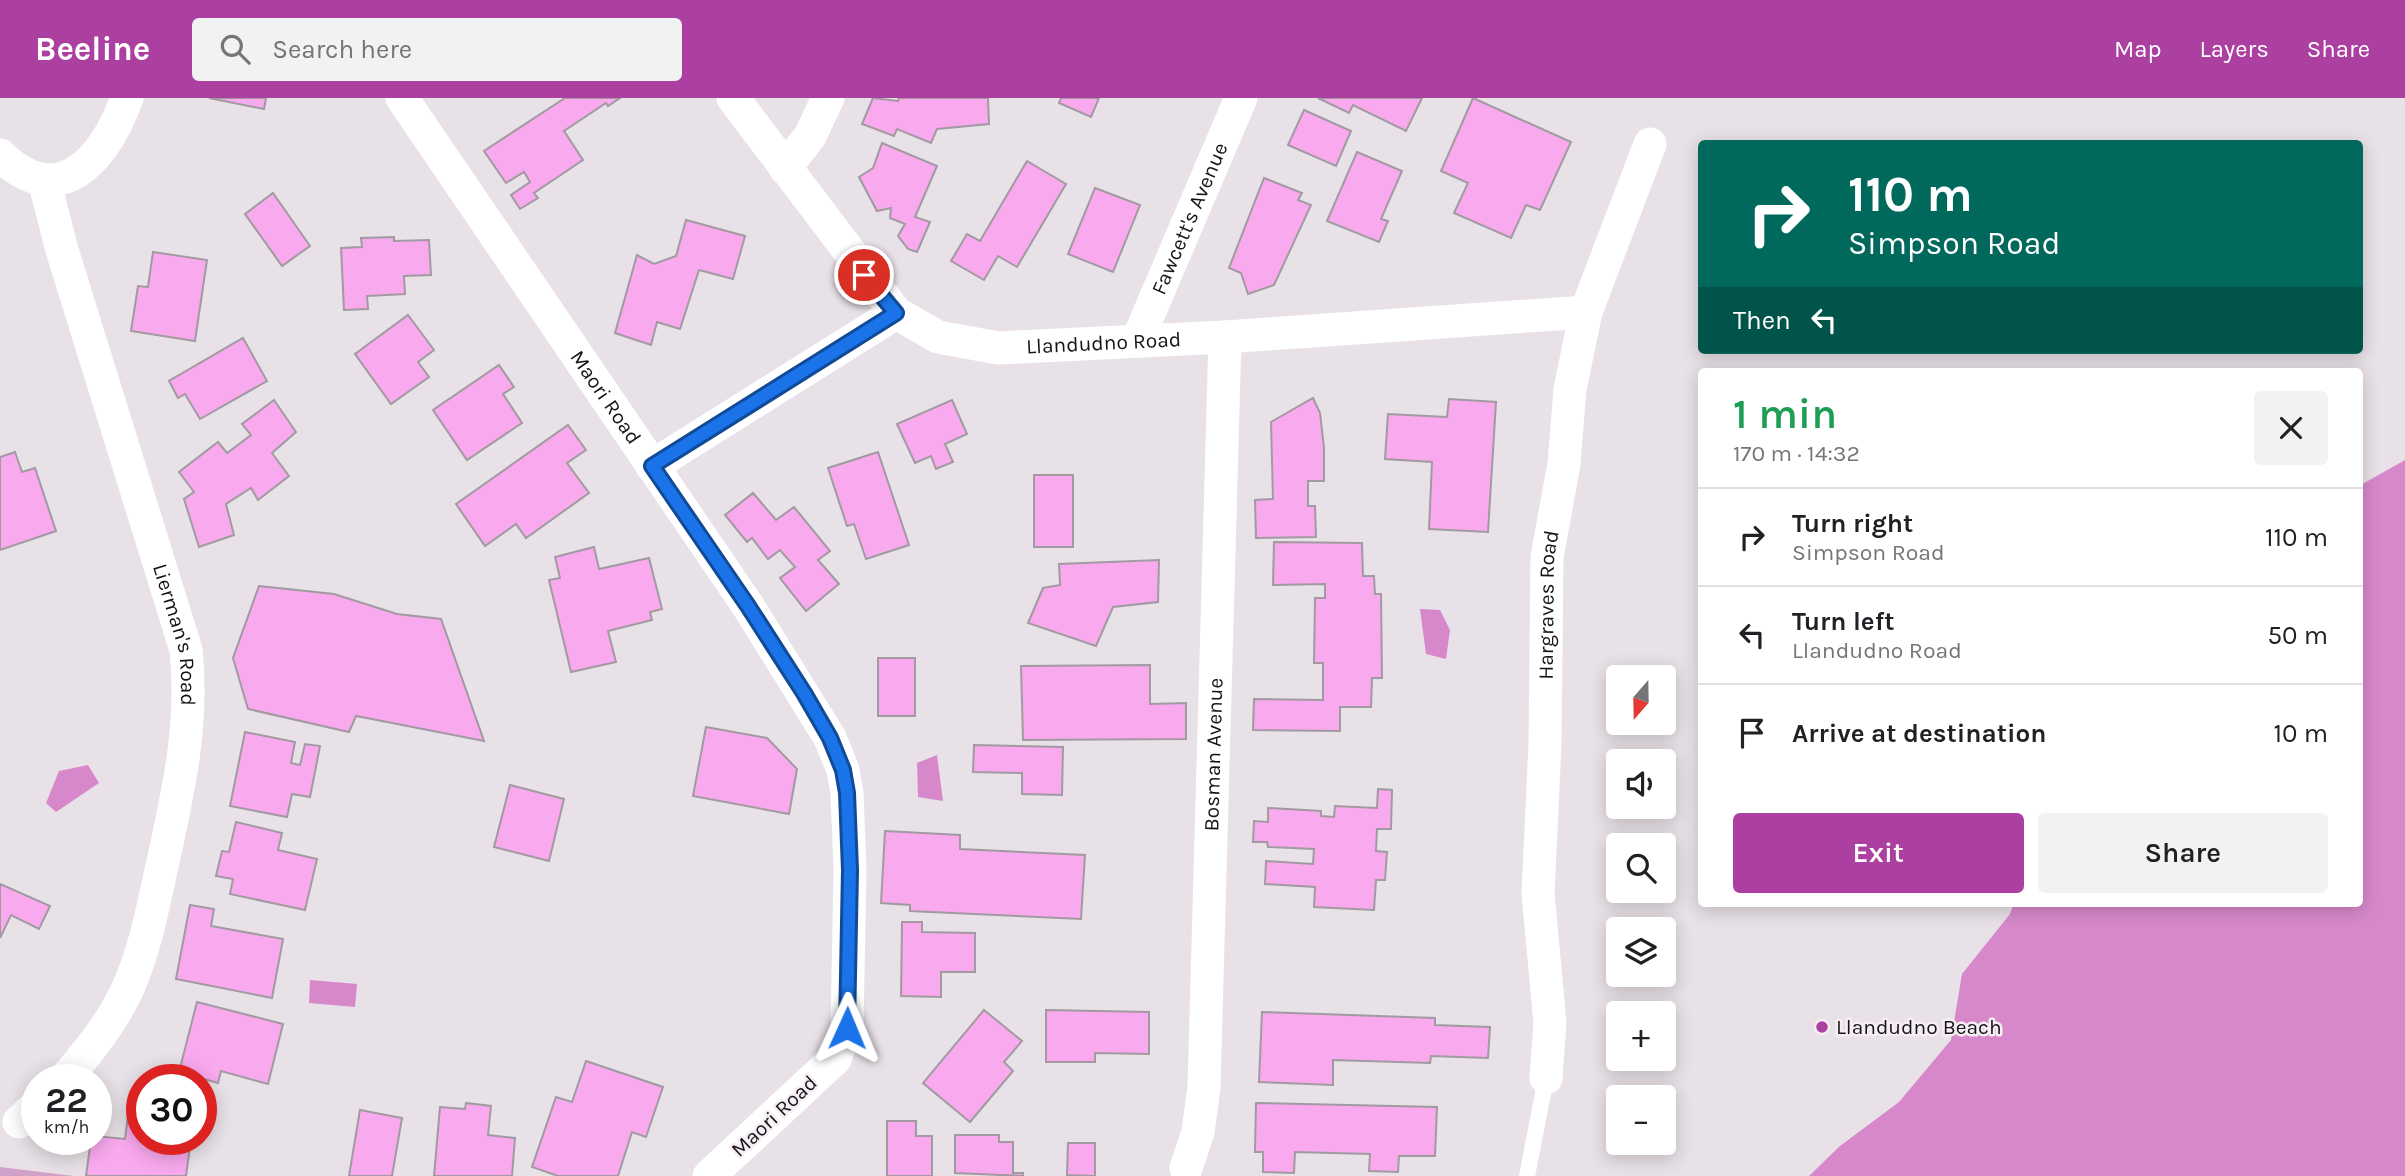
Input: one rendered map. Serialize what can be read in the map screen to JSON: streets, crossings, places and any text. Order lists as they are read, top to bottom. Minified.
{"streets":{"street":["Fawcett's Avenue","Llandudno Road","Maori Road","Hargraves Road","Lierman's Road","Bosman Avenue"]},"crossings":[["Fawcett's Avenue","Llandudno Road"],["Llandudno Road","Hargraves Road"],["Llandudno Road","Bosman Avenue"]],"places":["Llandudno Beach"],"north":"bottom","page":{"header":"Beeline","search":"Search here","nav":["Map","Layers","Share"],"turn":["110 m","Simpson Road"],"then":"Then","heading":["1 min","170 m · 14:32"],"list":[{"name":"Turn right","note":"Simpson Road","value":"110 m"},{"name":"Turn left","note":"Llandudno Road","value":"50 m"},{"name":"Arrive at destination","value":"10 m"}],"map_buttons":["+","−"],"buttons":["Exit","Share"],"speed":"22 km/h","limit":"30"}}
